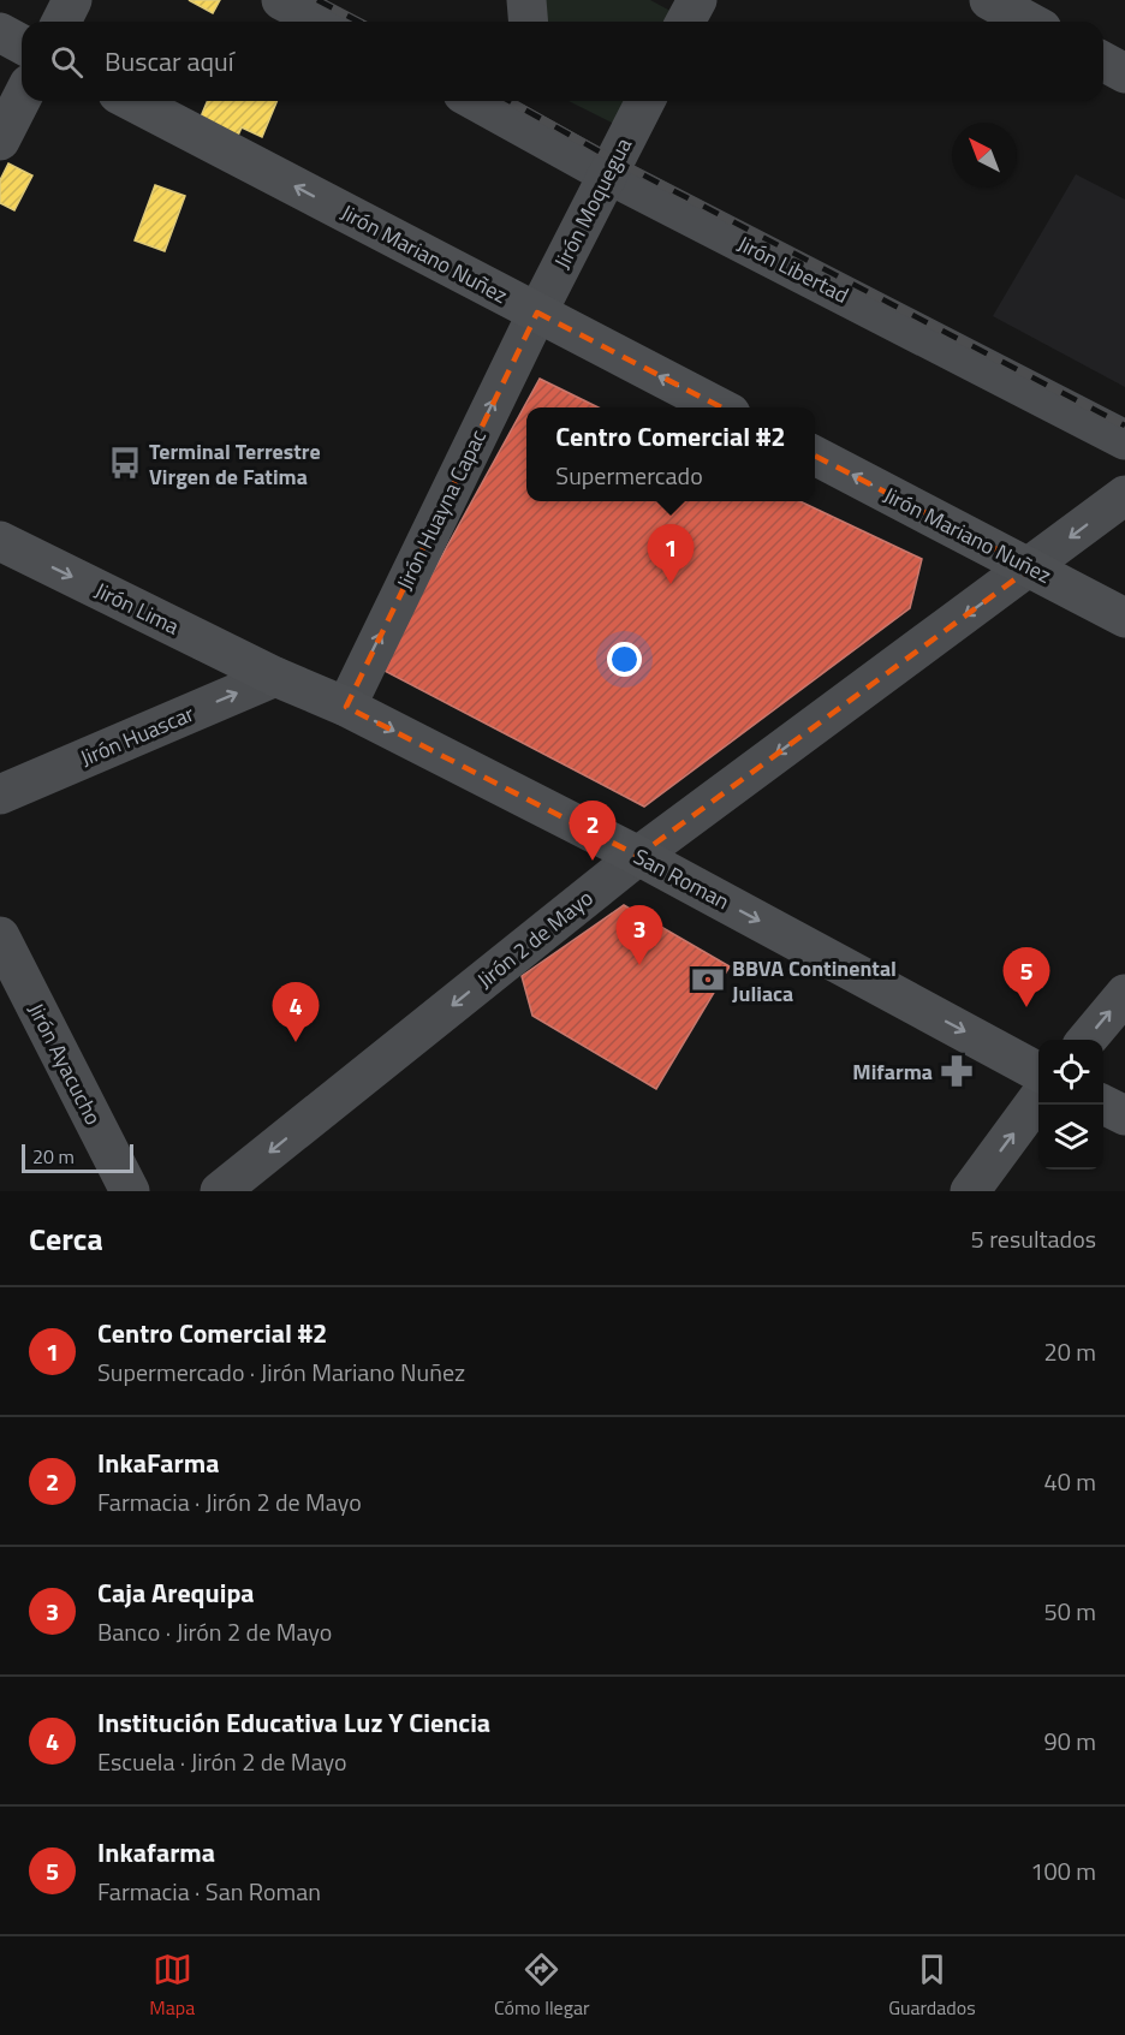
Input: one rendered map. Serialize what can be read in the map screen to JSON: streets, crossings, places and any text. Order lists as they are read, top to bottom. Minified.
{"streets":{"main road":["Jirón Mariano Nuñez","Jirón Lima","San Roman"],"street":["Jirón Moquegua","Jirón Libertad","Jirón Huayna Capac","Jirón Huascar","Jirón 2 de Mayo","Jirón Ayacucho"]},"crossings":[["Jirón Moquegua","Jirón Mariano Nuñez"],["Jirón Moquegua","Jirón Libertad"],["Jirón Moquegua","Jirón Huayna Capac"],["Jirón Mariano Nuñez","Jirón Huayna Capac"],["Jirón Mariano Nuñez","Jirón 2 de Mayo"],["Jirón Huayna Capac","San Roman"],["Jirón Lima","Jirón Huascar"],["Jirón Lima","San Roman"],["Jirón Huascar","San Roman"],["San Roman","Jirón 2 de Mayo"]],"one_way":["Jirón Mariano Nuñez","Jirón Huayna Capac","Jirón Lima","Jirón Huascar","San Roman","Jirón 2 de Mayo"],"places":{"bus stop":["Terminal Terrestre Virgen de Fatima"],"bank":["BBVA Continental Juliaca"],"pharmacy":["Mifarma"]},"scale_bar":"20 m","north":"top left","page":{"search":"Buscar aquí","popup":["Centro Comercial #2","Supermercado"],"pins":["1","2","3","5","4"],"scale":"20 m","heading":["Cerca","5 resultados"],"list":[{"mark":"1","name":"Centro Comercial #2","note":"Supermercado · Jirón Mariano Nuñez","value":"20 m"},{"mark":"2","name":"InkaFarma","note":"Farmacia · Jirón 2 de Mayo","value":"40 m"},{"mark":"3","name":"Caja Arequipa","note":"Banco · Jirón 2 de Mayo","value":"50 m"},{"mark":"4","name":"Institución Educativa Luz Y Ciencia","note":"Escuela · Jirón 2 de Mayo","value":"90 m"},{"mark":"5","name":"Inkafarma","note":"Farmacia · San Roman","value":"100 m"}],"nav":["Mapa","Cómo llegar","Guardados"]}}
